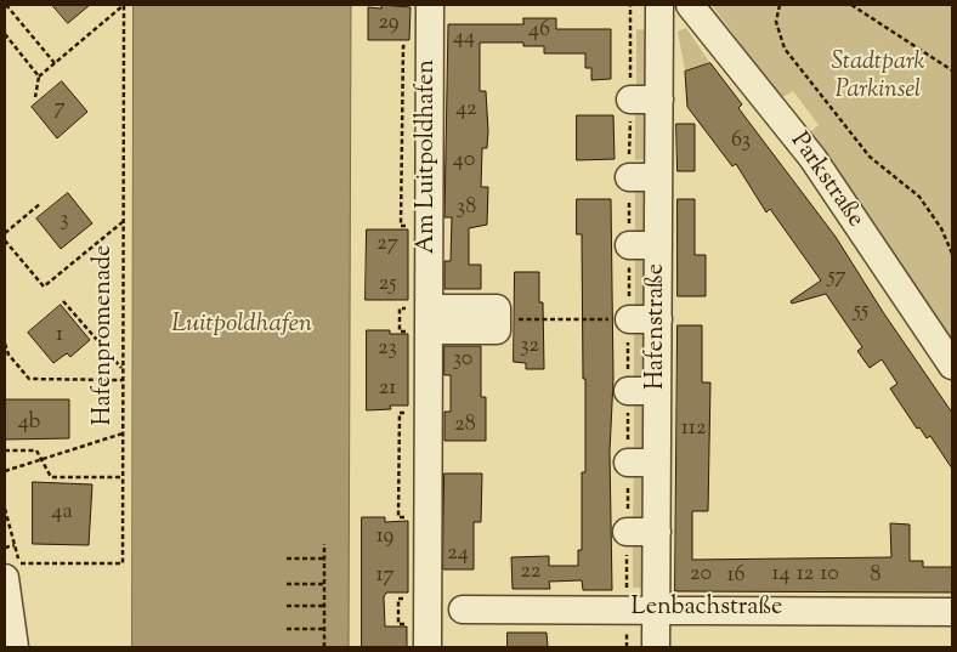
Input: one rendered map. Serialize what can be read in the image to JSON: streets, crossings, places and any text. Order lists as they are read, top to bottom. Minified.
{"streets":{"street":["Am Luitpoldhafen","Parkstraße","Hafenstraße","Lenbachstraße"],"path":["Hafenpromenade"]},"crossings":[["Am Luitpoldhafen","Lenbachstraße"],["Hafenstraße","Lenbachstraße"]],"water":["Luitpoldhafen"],"parks":["Stadtpark Parkinsel"],"house_numbers":["29","46","44","7","42","63","40","38","3","27","57","25","55","1","32","23","30","21","4b","28","112","4a","19","24","22","20","14","12","10","17","16","8"]}
